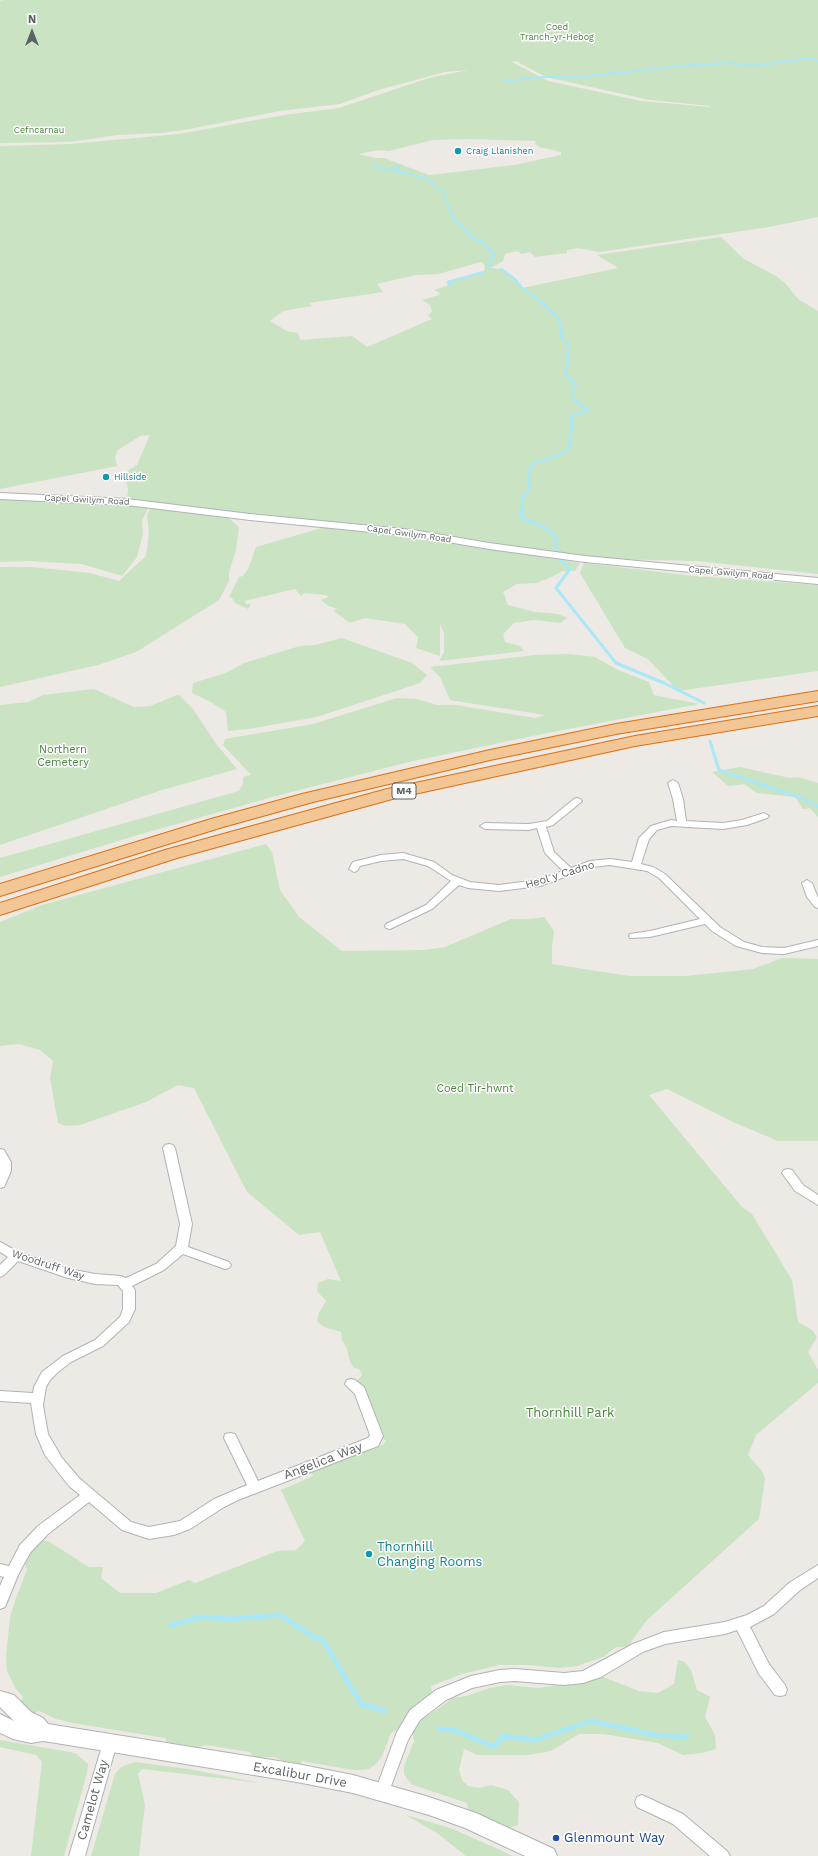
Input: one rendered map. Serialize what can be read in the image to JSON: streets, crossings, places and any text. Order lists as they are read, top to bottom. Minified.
{"streets":{"highway":["M4"],"street":["Capel Gwilym Road","Heol y Cadno","Woodruff Way","Angelica Way","Excalibur Drive","Camelot Way"]},"crossings":[["Woodruff Way","Angelica Way"],["Excalibur Drive","Camelot Way"]],"parks":["Coed Tranch-yr-Hebog","Cefncarnau","Northern Cemetery","Coed Tir-hwnt","Thornhill Park"],"places":["Craig Llanishen","Hillside","Thornhill Changing Rooms","Glenmount Way"],"north":"top"}
